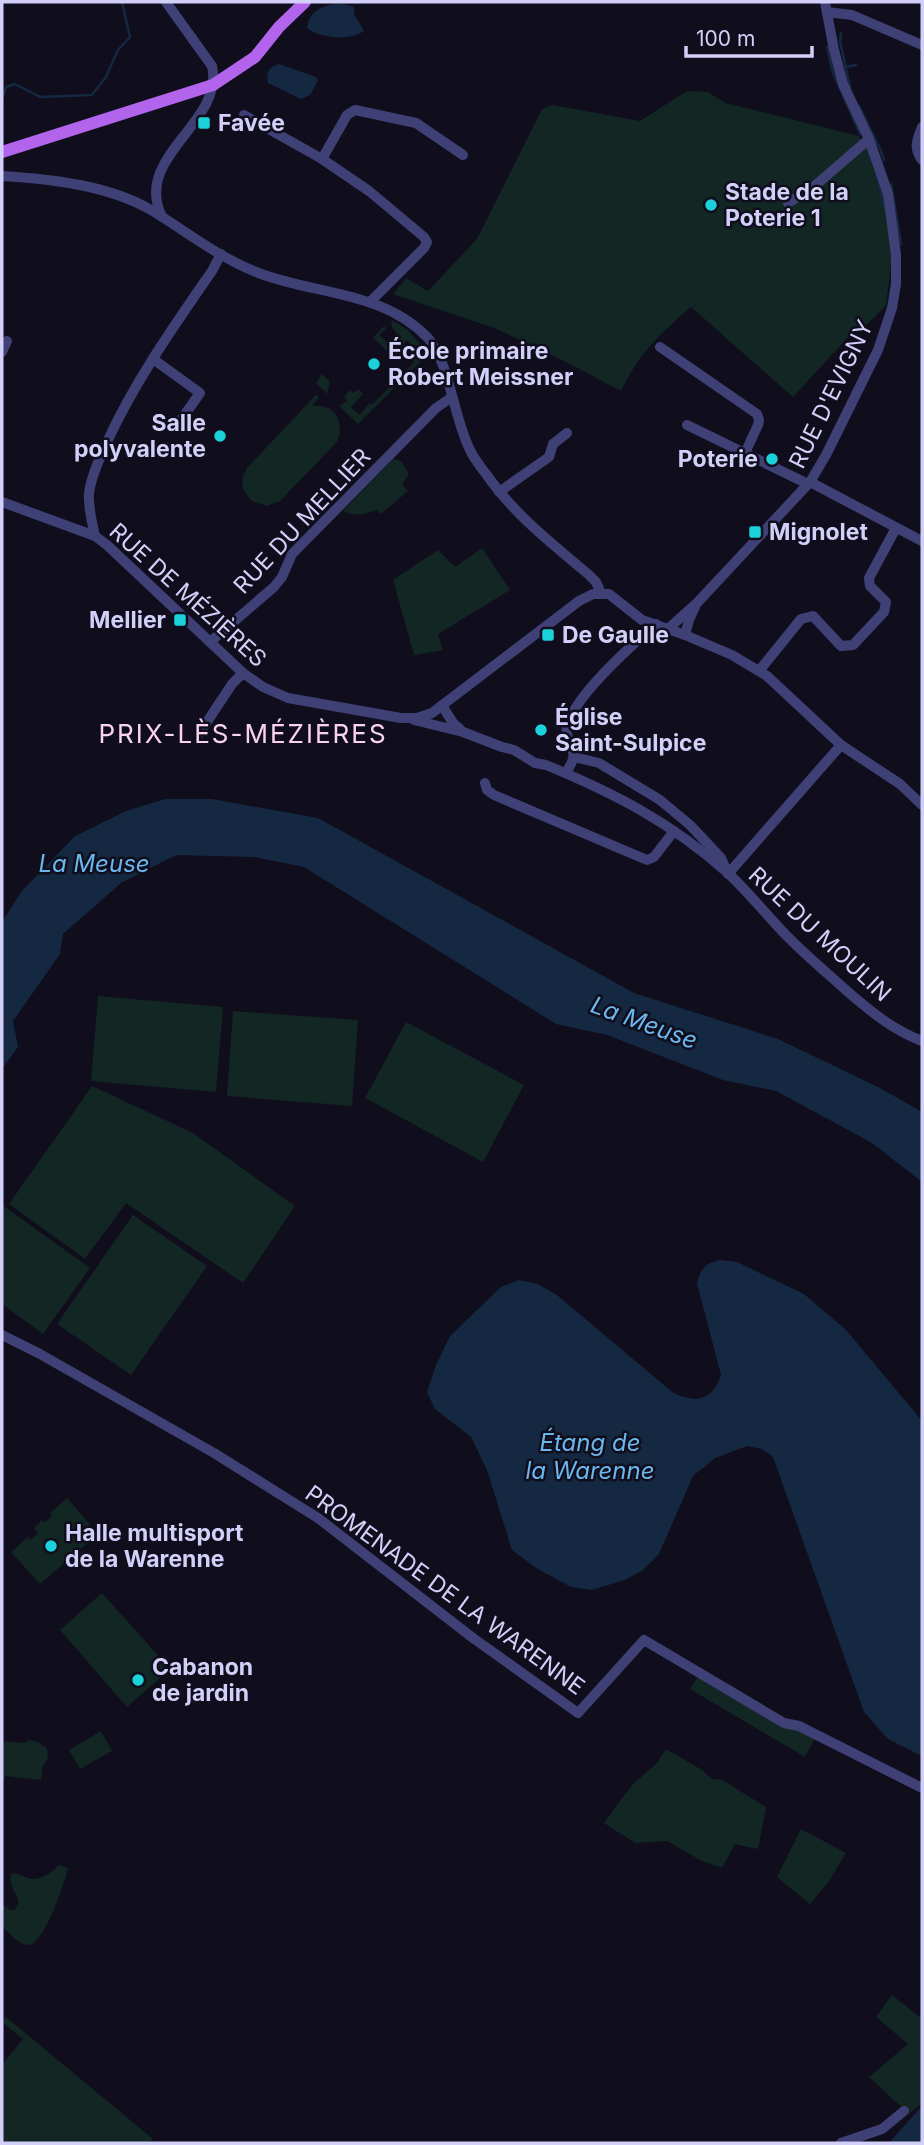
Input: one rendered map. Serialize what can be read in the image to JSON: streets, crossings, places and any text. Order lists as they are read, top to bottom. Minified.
{"streets":{"street":["RUE D'EVIGNY","RUE DU MELLIER","RUE DE MÉZIÈRES","RUE DU MOULIN","PROMENADE DE LA WARENNE"]},"crossings":[["RUE DU MELLIER","RUE DE MÉZIÈRES"],["RUE DE MÉZIÈRES","RUE DU MOULIN"]],"districts":["PRIX-LÈS-MÉZIÈRES"],"water":["La Meuse","Étang de la Warenne"],"places":{"transit":["Favée","Mignolet","Mellier","De Gaulle"],"other":["Stade de la Poterie 1","École primaire Robert Meissner","Salle polyvalente","Poterie","Église Saint-Sulpice","Halle multisport de la Warenne","Cabanon de jardin"]},"scale_bar":"100 m"}
